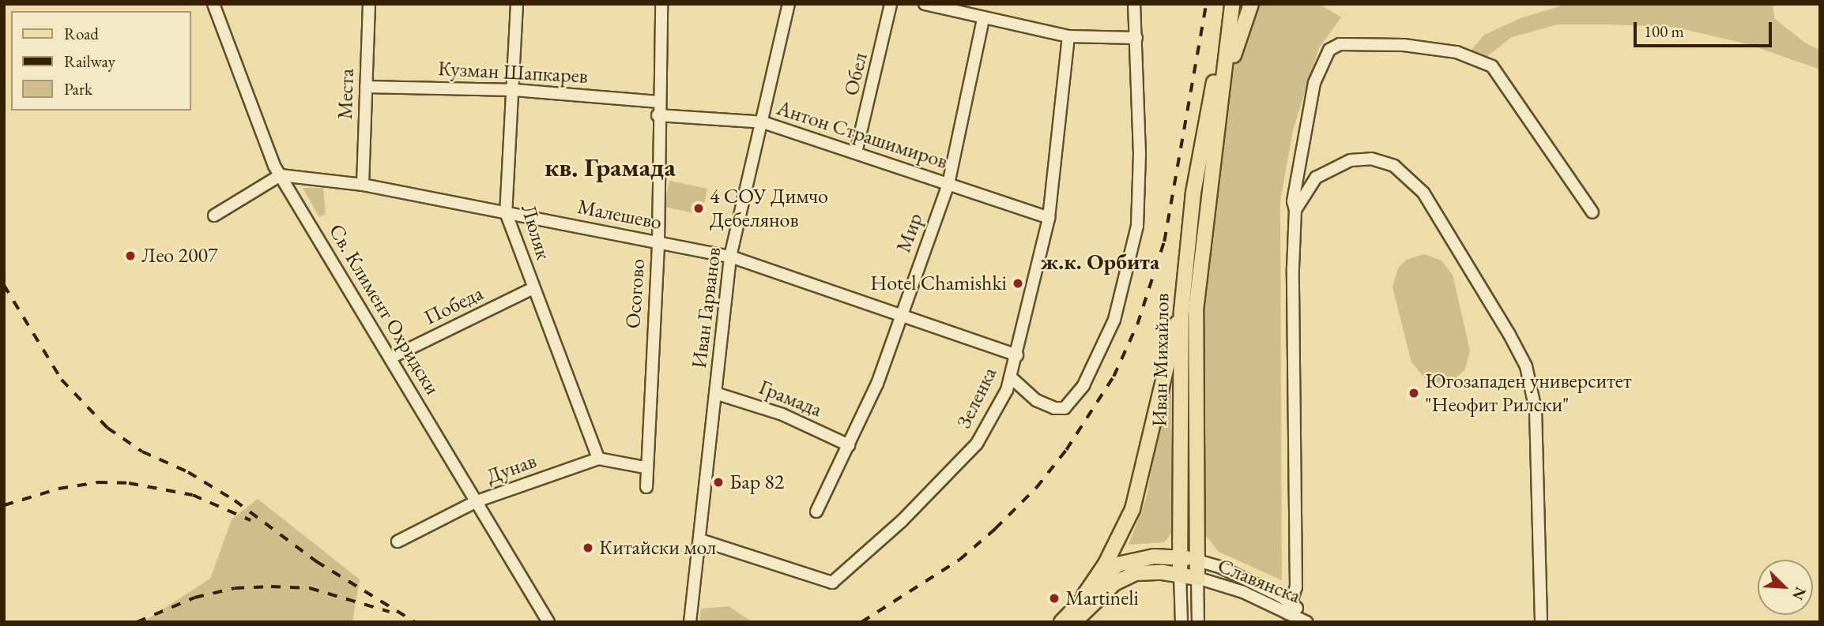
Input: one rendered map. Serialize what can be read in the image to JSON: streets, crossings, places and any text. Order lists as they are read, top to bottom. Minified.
{"streets":{"main road":["Иван Михайлов"],"street":["Кузман Шапкарев","Обел","Места","Антон Страшимиров","Малешево","Люляк","Мир","Осогово","Победа","Иван Гарванов","Св. Климент Охридски","Зеленка","Грамада","Дунав","Славянска"]},"crossings":[["Кузман Шапкарев","Места"],["Кузман Шапкарев","Люляк"],["Кузман Шапкарев","Осогово"],["Обел","Антон Страшимиров"],["Места","Малешево"],["Антон Страшимиров","Мир"],["Антон Страшимиров","Осогово"],["Антон Страшимиров","Иван Гарванов"],["Антон Страшимиров","Зеленка"],["Малешево","Люляк"],["Малешево","Мир"],["Малешево","Осогово"],["Малешево","Иван Гарванов"],["Малешево","Св. Климент Охридски"],["Малешево","Зеленка"],["Люляк","Победа"],["Люляк","Дунав"],["Мир","Грамада"],["Осогово","Дунав"],["Победа","Св. Климент Охридски"],["Иван Гарванов","Зеленка"],["Иван Гарванов","Грамада"],["Св. Климент Охридски","Дунав"],["Иван Михайлов","Славянска"]],"districts":["кв. Грамада","ж.к. Орбита"],"places":["4 СОУ Димчо Дебелянов","Лео 2007","Hotel Chamishki","Югозападен университет \"Неофит Рилски\"","Бар 82","Китайски мол","Martineli"],"legend":["Road","Railway","Park"],"scale_bar":"100 m","north":"bottom right"}
